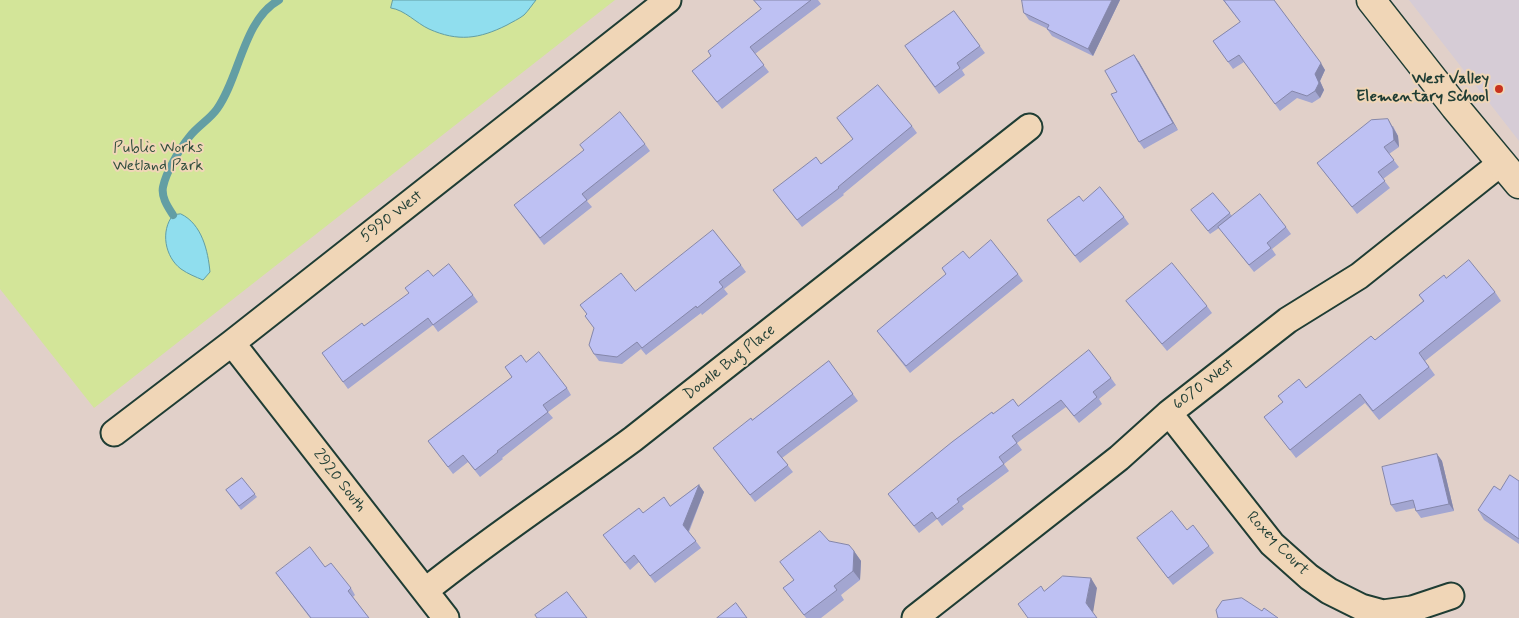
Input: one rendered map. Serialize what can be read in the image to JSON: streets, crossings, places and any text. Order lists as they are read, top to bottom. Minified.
{"streets":{"street":["5990 West","Doodle Bug Place","6070 West","2920 South","Roxey Court"]},"crossings":[["5990 West","2920 South"],["Doodle Bug Place","2920 South"],["6070 West","Roxey Court"]],"parks":["Public Works Wetland Park"],"places":["West Valley Elementary School"]}
